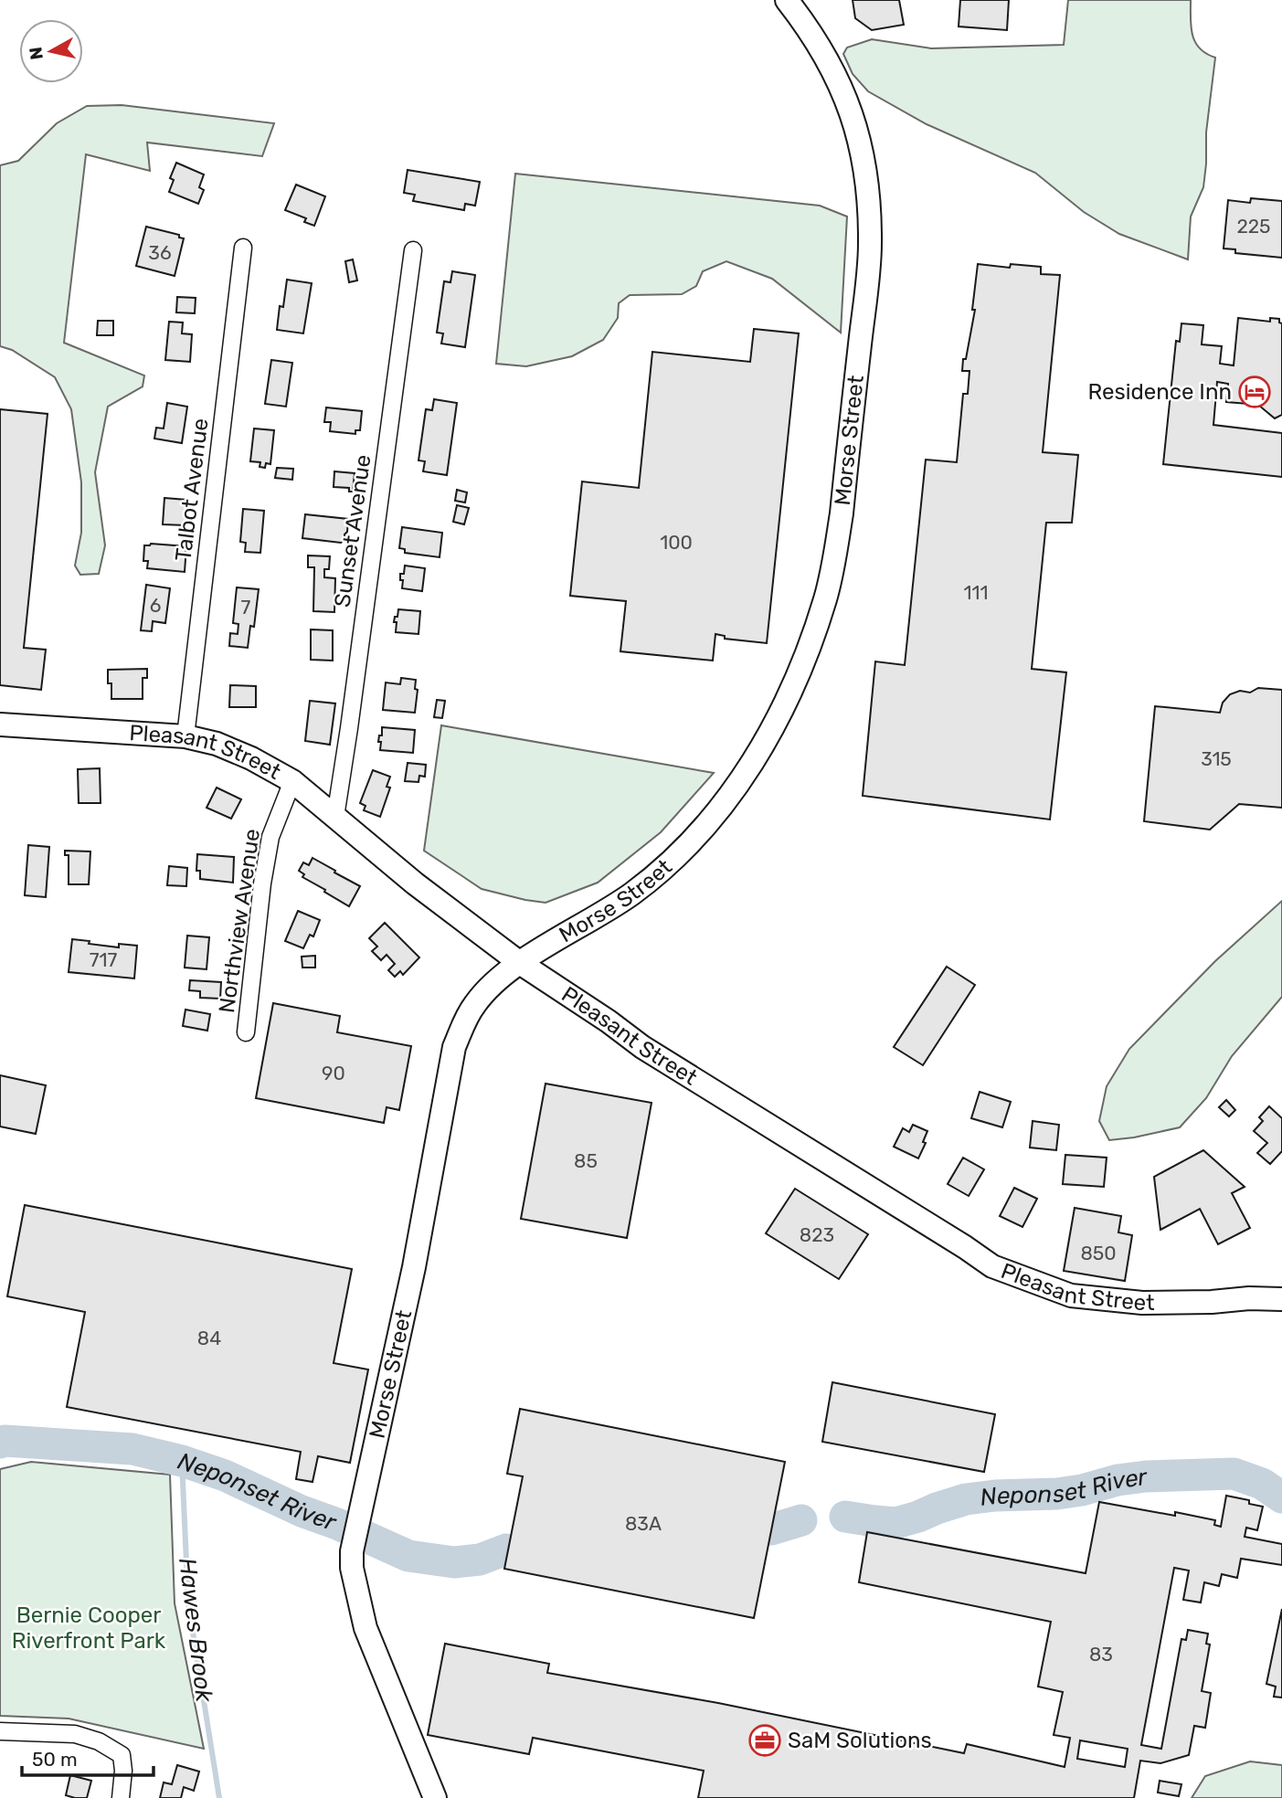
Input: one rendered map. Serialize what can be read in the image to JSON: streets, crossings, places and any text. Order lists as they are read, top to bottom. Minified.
{"streets":{"street":["Morse Street","Talbot Avenue","Sunset Avenue","Pleasant Street","Northview Avenue"]},"crossings":[["Morse Street","Pleasant Street"],["Talbot Avenue","Pleasant Street"],["Sunset Avenue","Pleasant Street"],["Pleasant Street","Northview Avenue"]],"water":["Neponset River","Hawes Brook"],"parks":["Bernie Cooper Riverfront Park"],"places":{"hotel":["Residence Inn"],"office":["SaM Solutions"]},"house_numbers":["225","36","100","111","6","7","315","717","90","85","823","850","84","83A","83"],"scale_bar":"50 m","north":"left"}
